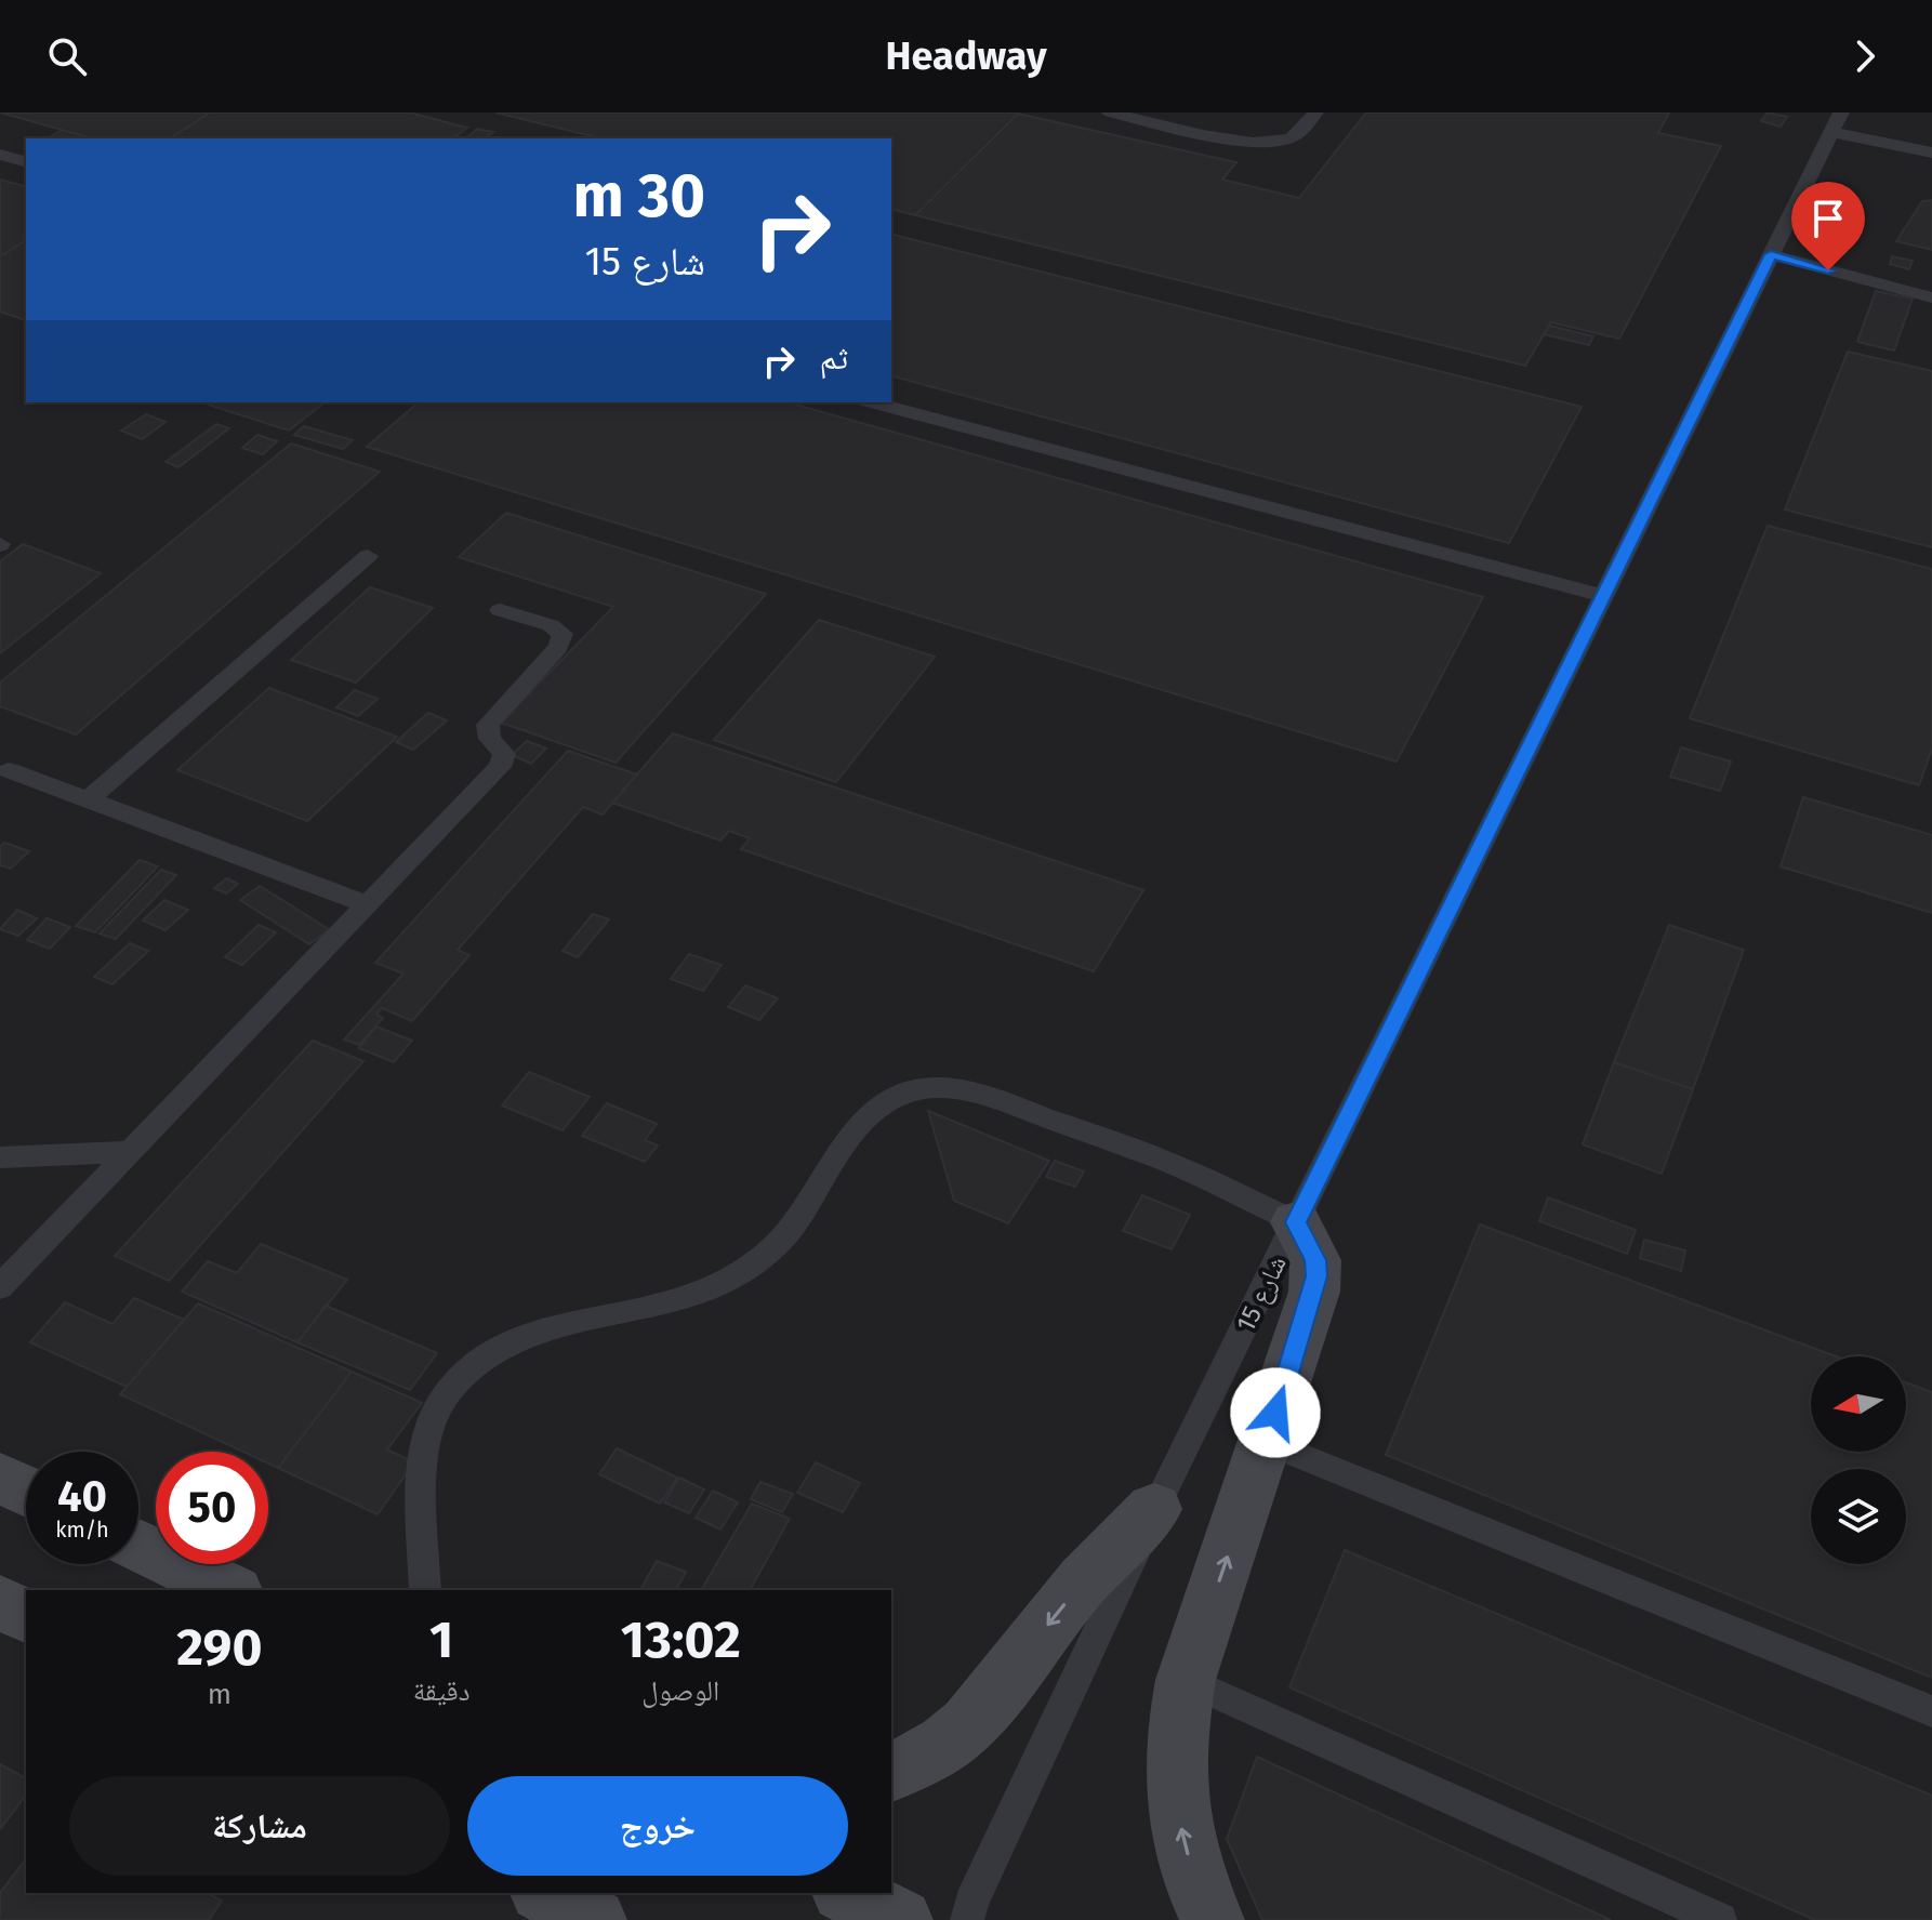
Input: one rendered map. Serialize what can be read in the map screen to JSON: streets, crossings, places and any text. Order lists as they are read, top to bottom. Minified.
{"streets":{"lane":["شارع 15"]},"north":"left","page":{"header":"Headway","turn":["30 m","شارع 15"],"then":"ثم","speed":"40 km/h","limit":"50","eta":["13:02","الوصول","1","دقيقة","290","m"],"buttons":["خروج","مشاركة"]}}
